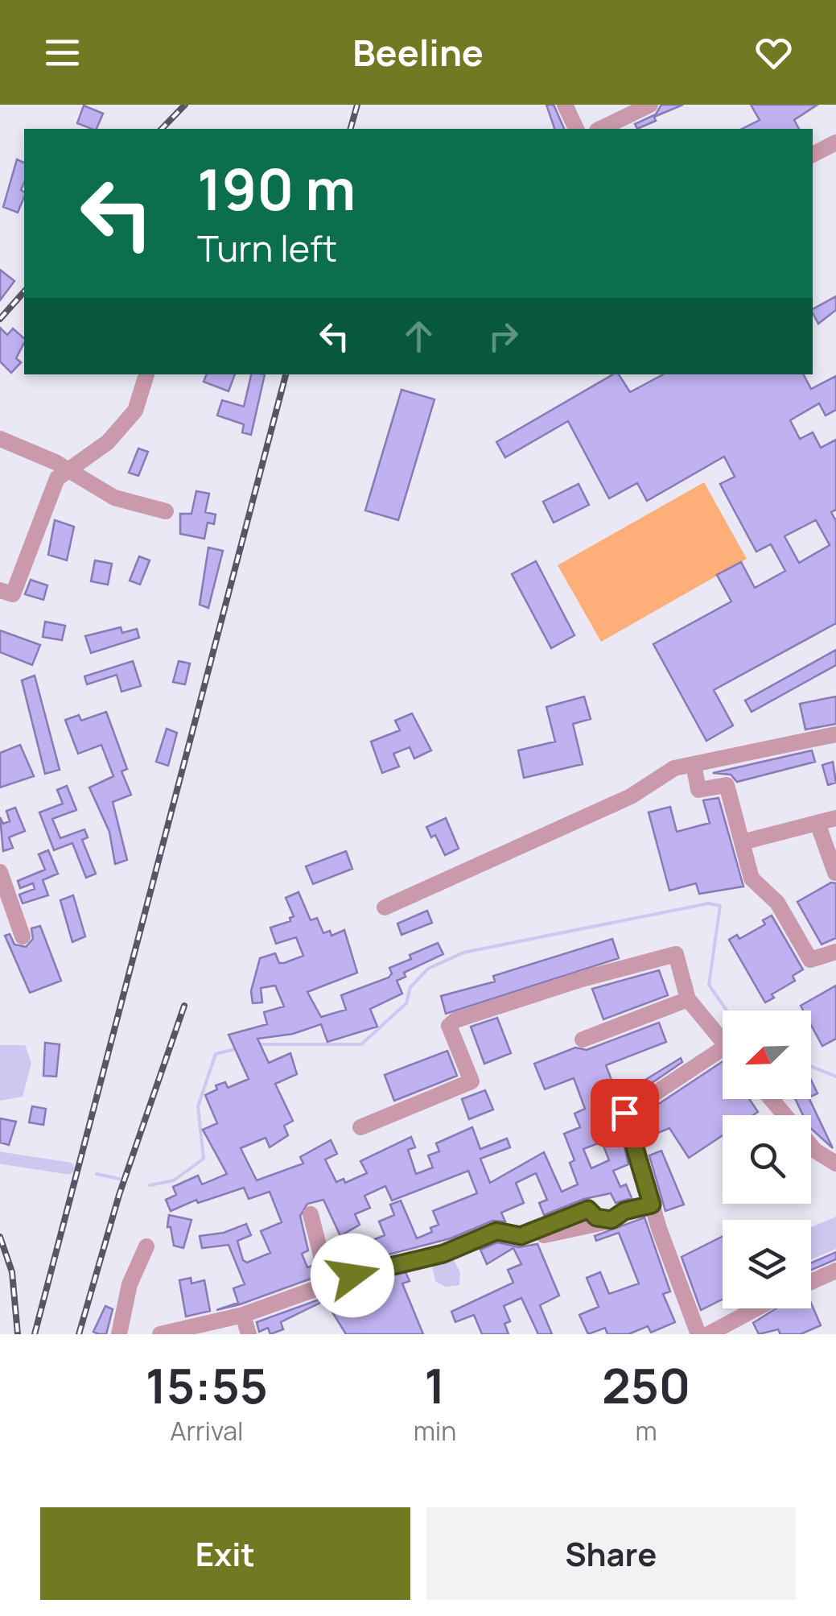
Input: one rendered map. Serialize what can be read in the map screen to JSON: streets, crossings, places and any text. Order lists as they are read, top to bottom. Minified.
{"north":"bottom left","page":{"header":"Beeline","turn":["190 m","Turn left"],"eta":["15:55","Arrival","1","min","250","m"],"buttons":["Exit","Share"]}}
